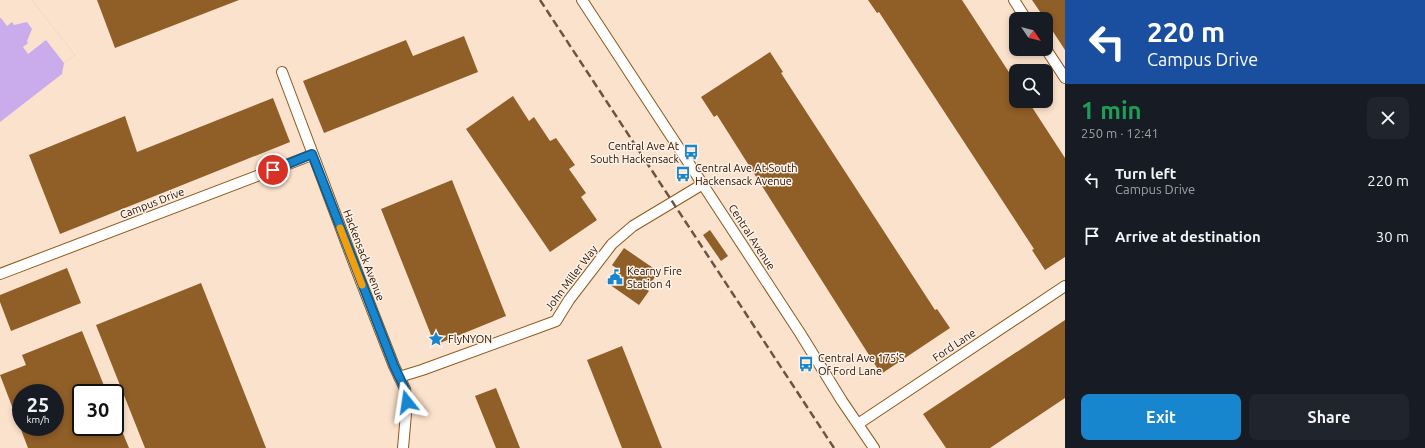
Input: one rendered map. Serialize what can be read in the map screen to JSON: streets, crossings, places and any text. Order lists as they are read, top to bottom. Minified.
{"streets":{"street":["Campus Drive","Central Avenue","Hackensack Avenue","John Miller Way","Ford Lane"]},"crossings":[["Campus Drive","Hackensack Avenue"],["Central Avenue","John Miller Way"],["Central Avenue","Ford Lane"],["Hackensack Avenue","John Miller Way"]],"places":{"bus stop":["Central Ave At South Hackensack","Central Ave At South Hackensack Avenue","Central Ave 175'S Of Ford Lane"],"public building":["Kearny Fire Station 4"],"place":["FlyNYON"]},"north":"bottom right","page":{"turn":["220 m","Campus Drive"],"heading":["1 min","250 m · 12:41"],"list":[{"name":"Turn left","note":"Campus Drive","value":"220 m"},{"name":"Arrive at destination","value":"30 m"}],"speed":"25 km/h","limit":"30","buttons":["Exit","Share"]}}
